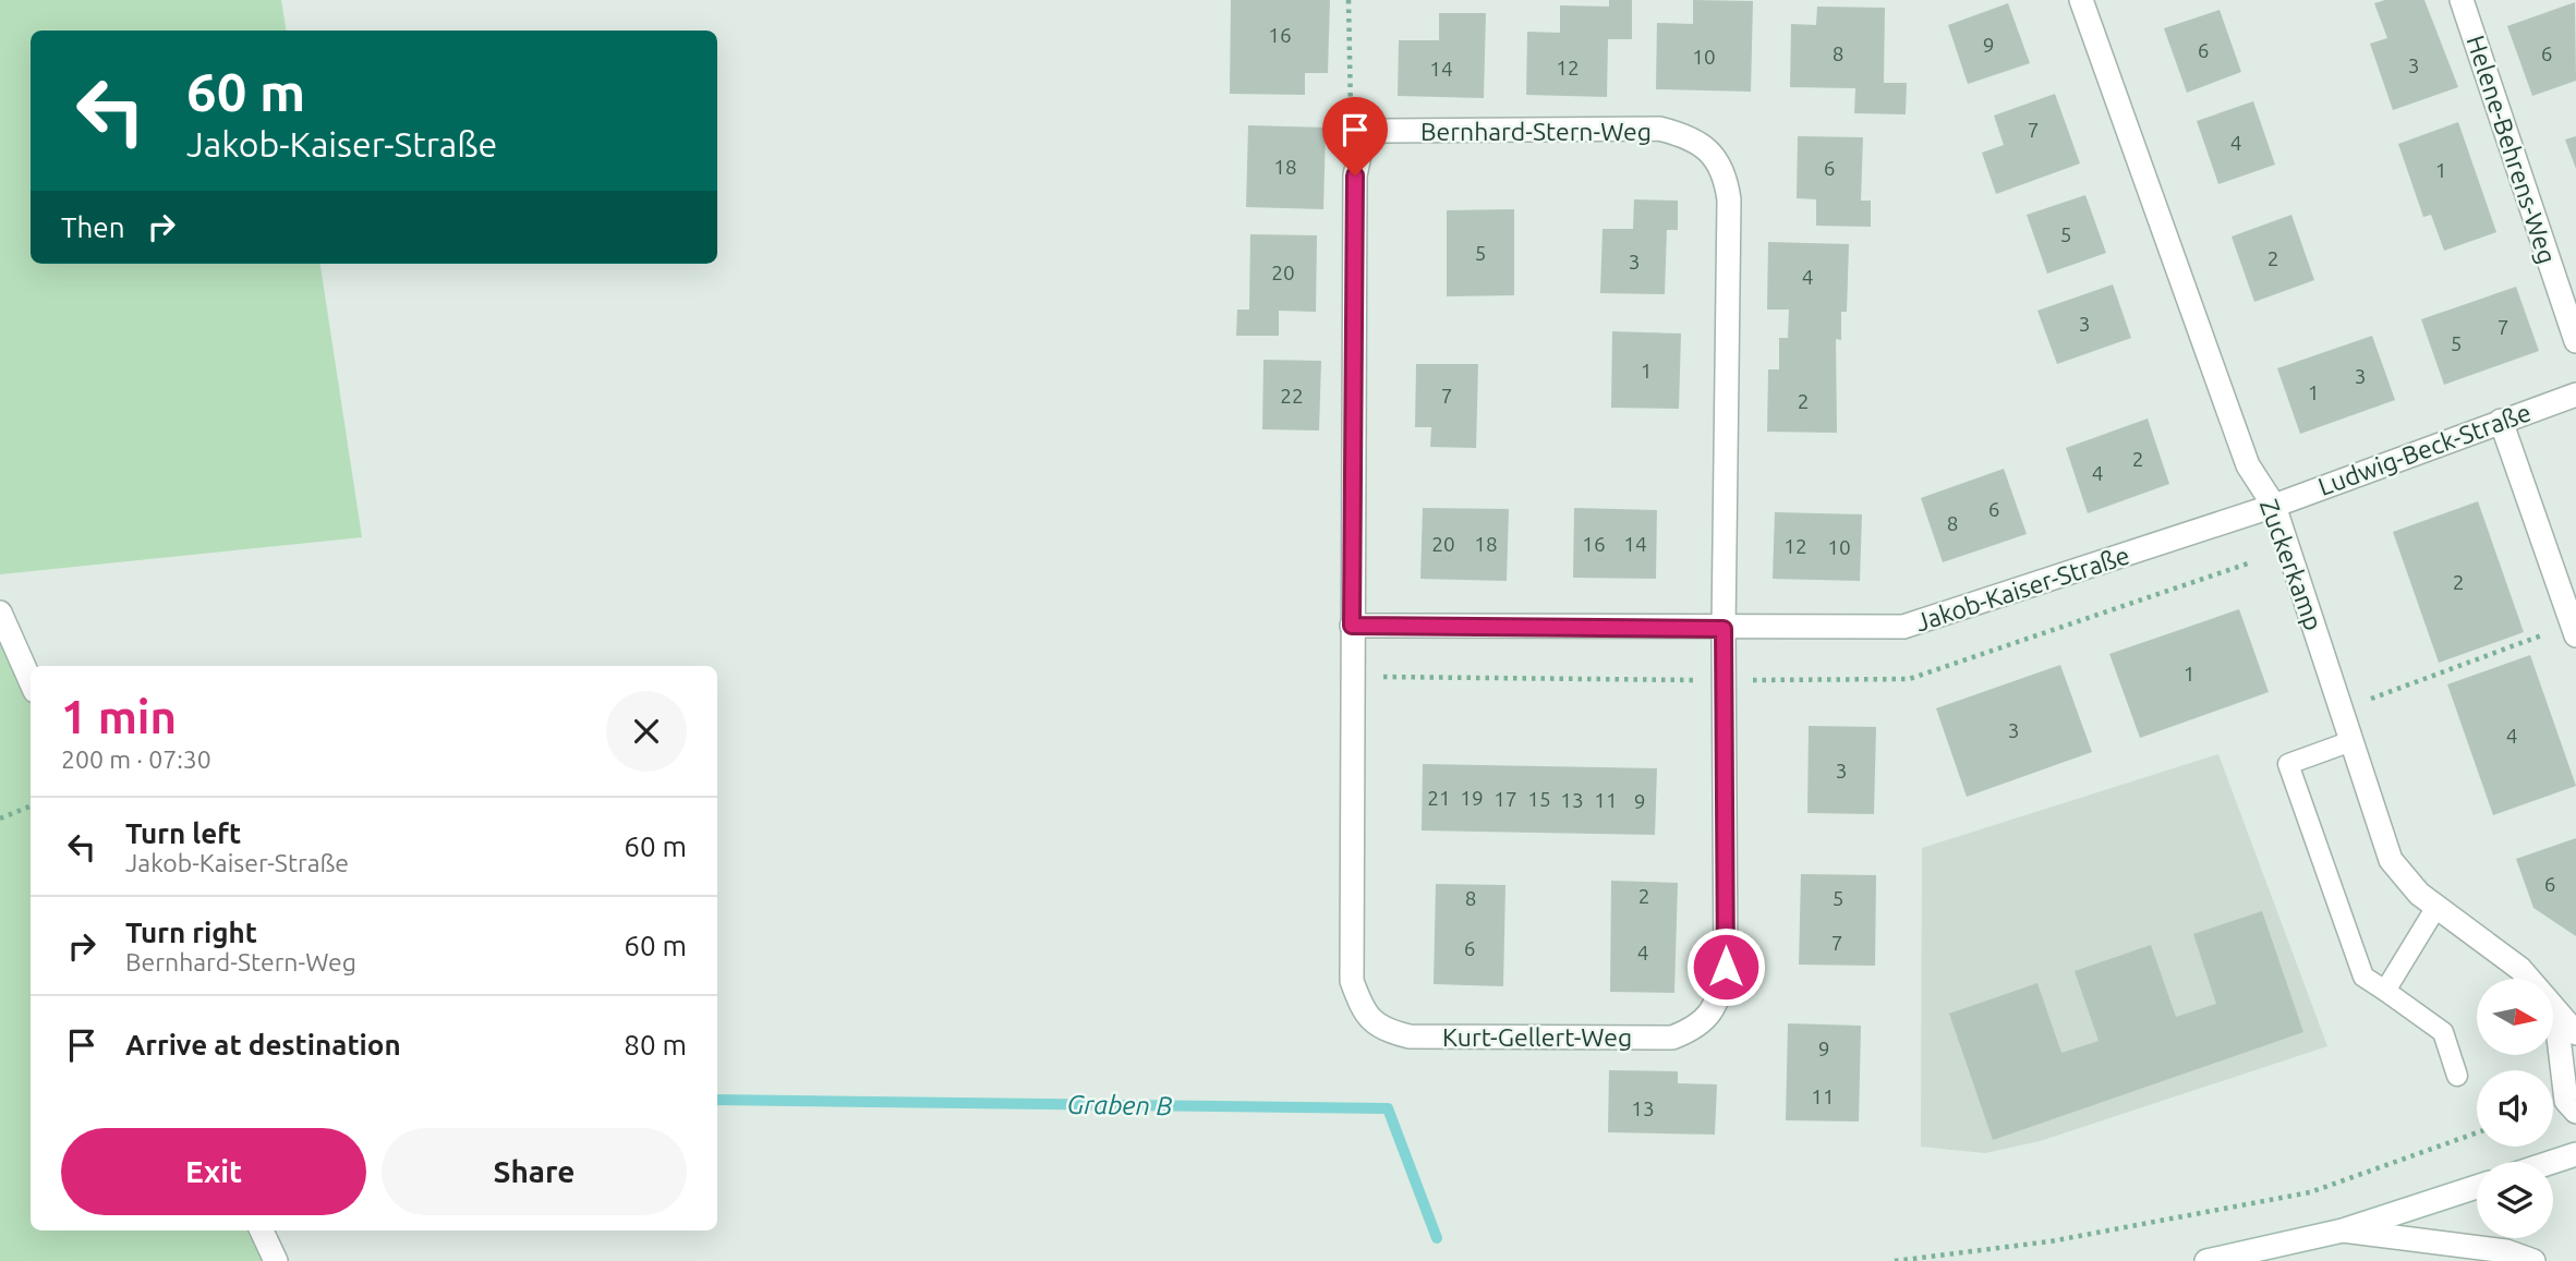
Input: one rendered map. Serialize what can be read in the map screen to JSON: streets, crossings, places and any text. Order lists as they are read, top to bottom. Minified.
{"streets":{"street":["Bernhard-Stern-Weg","Helene-Behrens-Weg","Ludwig-Beck-Straße","Zuckerkamp","Jakob-Kaiser-Straße","Kurt-Gellert-Weg"]},"crossings":[["Bernhard-Stern-Weg","Jakob-Kaiser-Straße"],["Bernhard-Stern-Weg","Kurt-Gellert-Weg"],["Ludwig-Beck-Straße","Zuckerkamp"],["Ludwig-Beck-Straße","Jakob-Kaiser-Straße"],["Zuckerkamp","Jakob-Kaiser-Straße"],["Jakob-Kaiser-Straße","Kurt-Gellert-Weg"]],"water":["Graben B"],"house_numbers":["16","9","6","8","6","10","3","12","14","7","4","18","6","1","5","5","2","3","20","4","3","7","5","1","3","1","22","7","2","2","4","6","8","20","18","16","14","12","10","2","1","3","4","3","21","19","17","15","13","11","9","6","2","8","5","7","6","4","9","11","13"],"north":"right","page":{"turn":["60 m","Jakob-Kaiser-Straße"],"then":"Then","heading":["1 min","200 m · 07:30"],"list":[{"name":"Turn left","note":"Jakob-Kaiser-Straße","value":"60 m"},{"name":"Turn right","note":"Bernhard-Stern-Weg","value":"60 m"},{"name":"Arrive at destination","value":"80 m"}],"buttons":["Exit","Share"]}}
